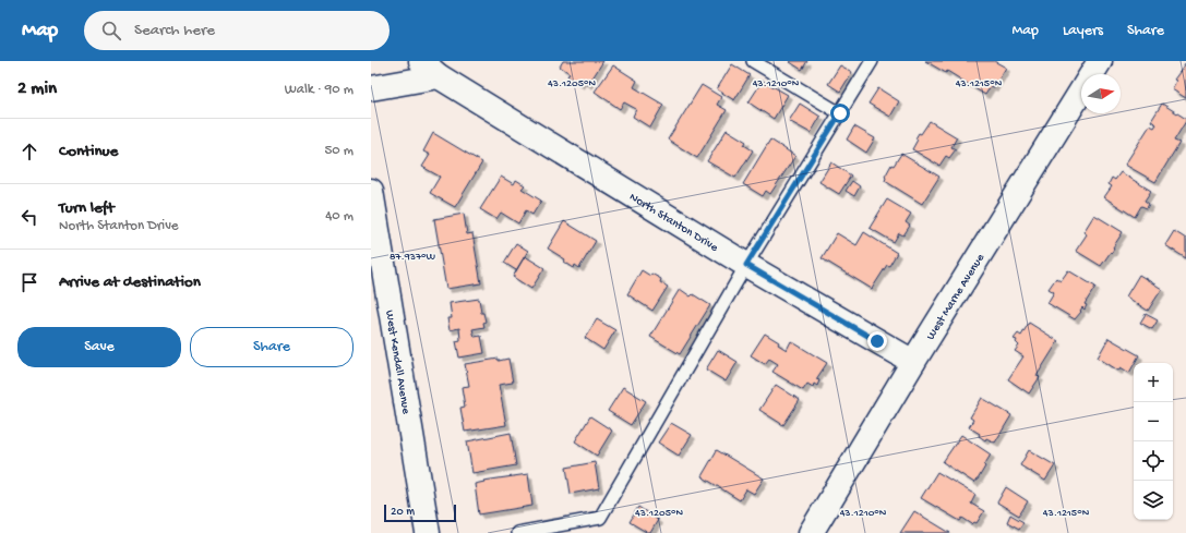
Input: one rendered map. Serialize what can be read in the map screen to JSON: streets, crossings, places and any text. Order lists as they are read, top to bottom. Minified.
{"streets":{"street":["North Stanton Drive","West Marne Avenue","West Kendall Avenue"]},"crossings":[["North Stanton Drive","West Marne Avenue"]],"scale_bar":"20 m","north":"right","page":{"header":"Map","search":"Search here","nav":["Map","Layers","Share"],"heading":["2 min","Walk · 90 m"],"list":[["Continue","50 m"],["Turn left","North Stanton Drive","40 m"],"Arrive at destination"],"buttons":["Save","Share"],"map_buttons":["+","−"],"scale":"20 m"},"coordinates":["43.1205°N","43.1210°N","43.1215°N","87.937°W"]}
